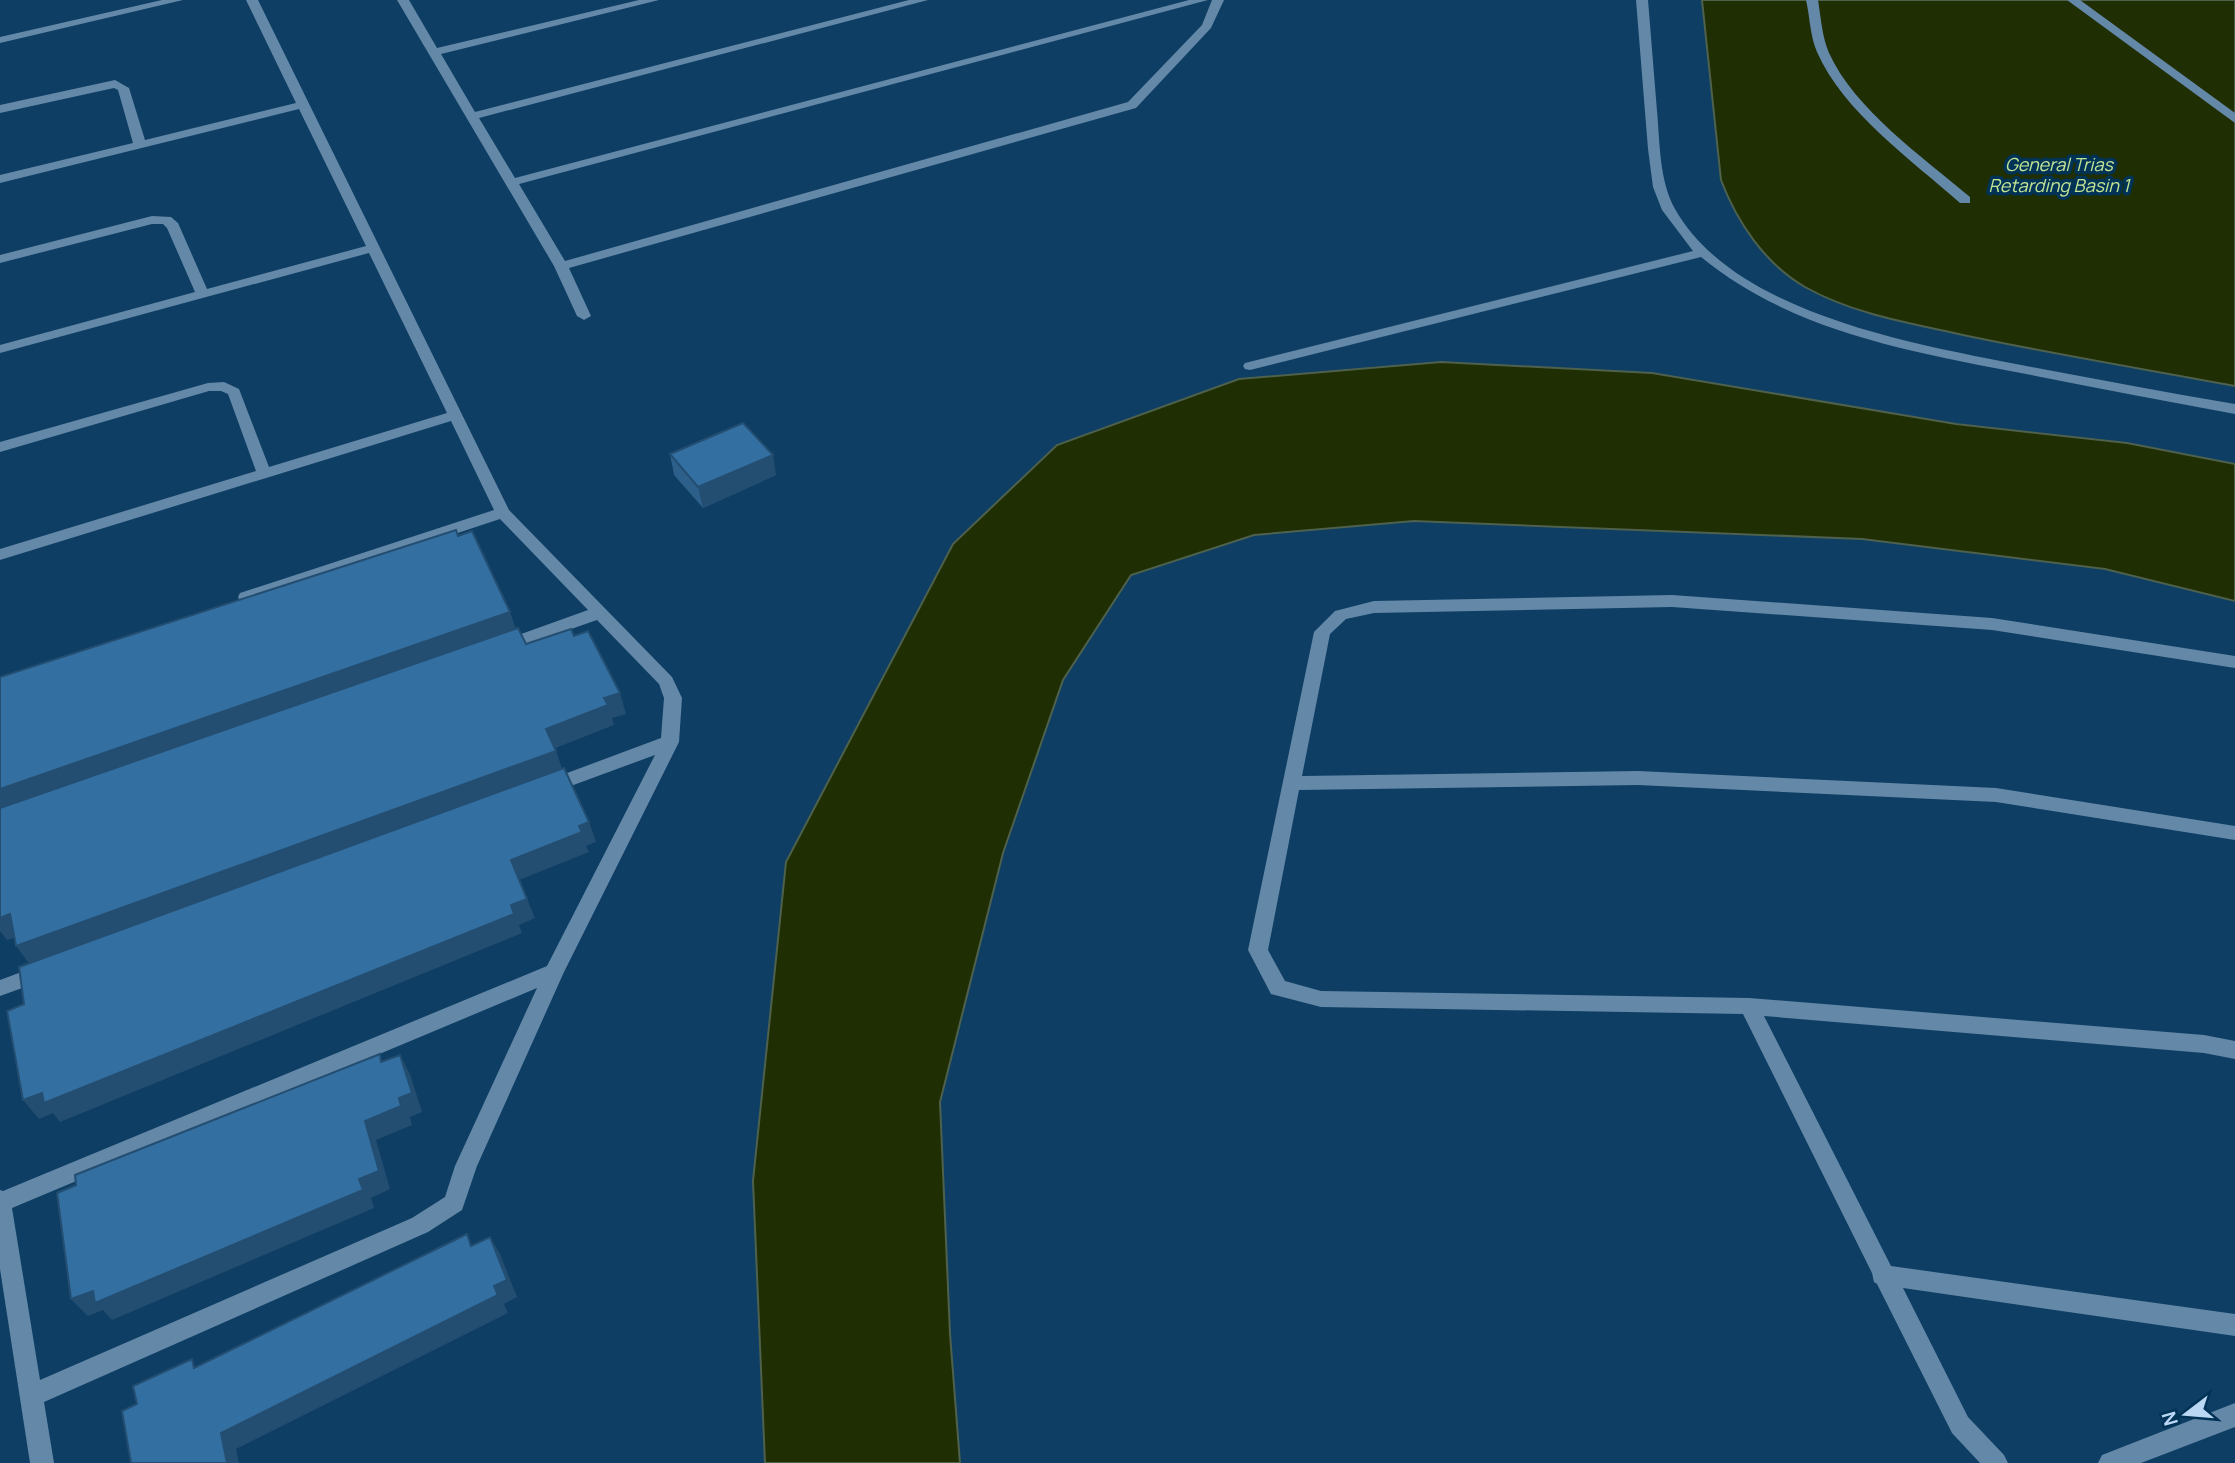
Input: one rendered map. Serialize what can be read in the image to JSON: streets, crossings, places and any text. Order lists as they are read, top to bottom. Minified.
{"water":["General Trias Retarding Basin 1"],"north":"left"}
